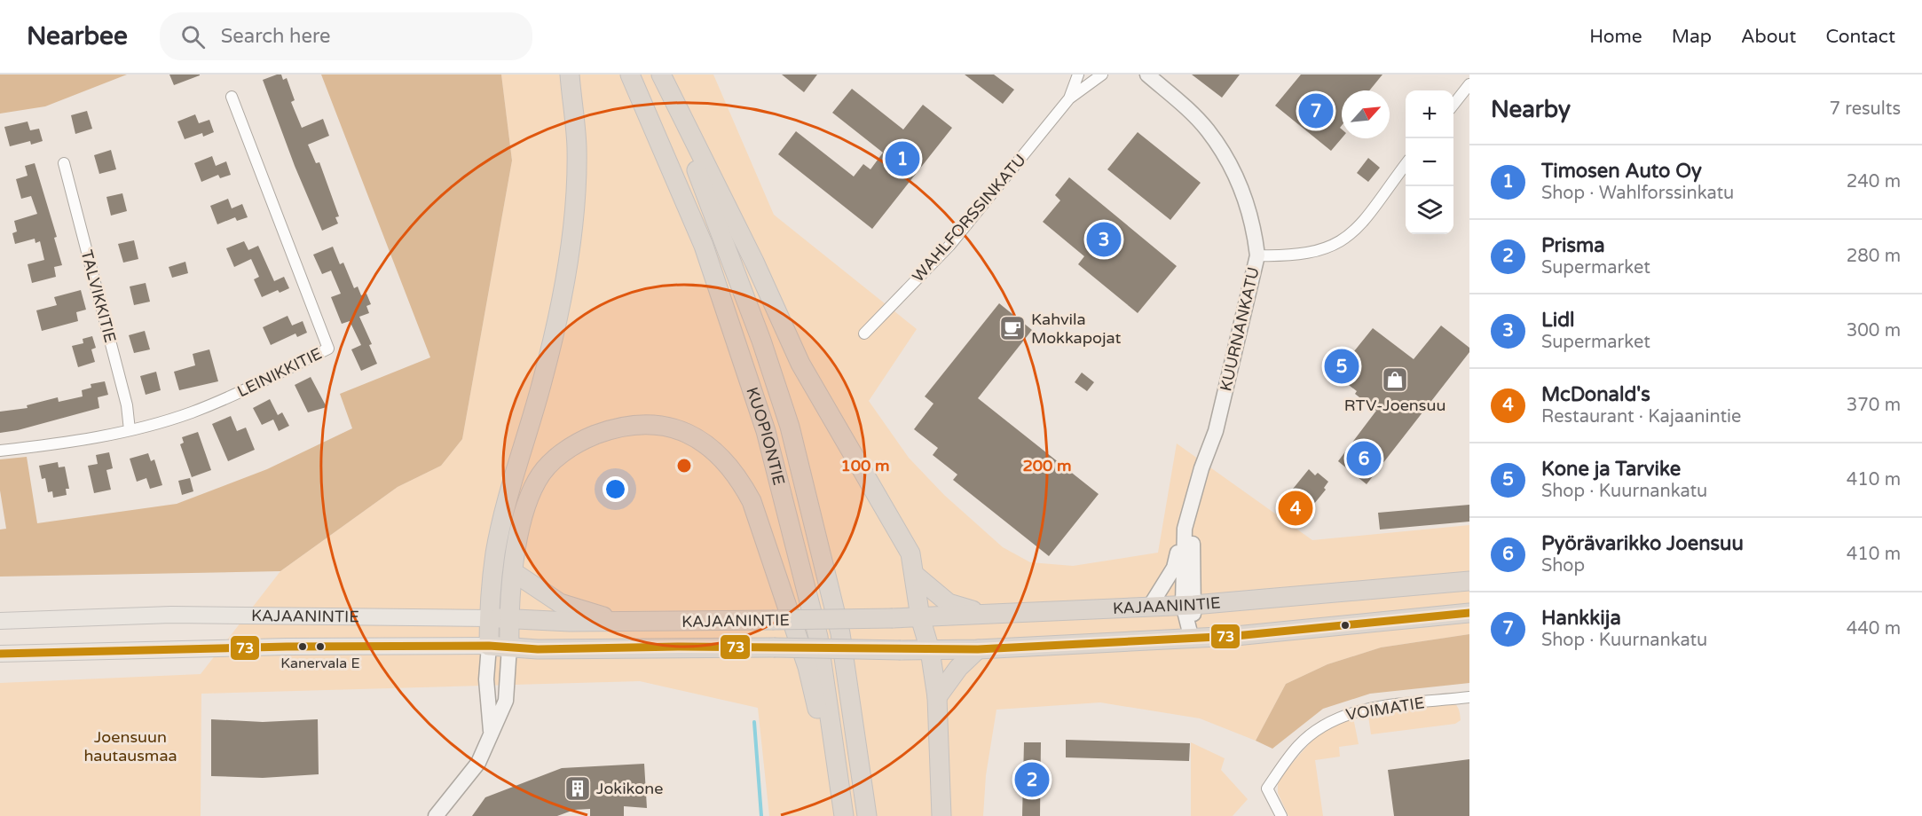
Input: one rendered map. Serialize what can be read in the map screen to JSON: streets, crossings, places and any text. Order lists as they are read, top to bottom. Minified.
{"streets":{"highway":["KUOPIONTIE","KAJAANINTIE"],"street":["WAHLFORSSINKATU","TALVIKKITIE","KUURNANKATU","LEINIKKITIE","VOIMATIE"]},"crossings":[["TALVIKKITIE","LEINIKKITIE"],["KUURNANKATU","KAJAANINTIE"]],"parks":["Joensuun hautausmaa"],"places":{"cafe":["Kahvila Mokkapojat"],"shop":["RTV-Joensuu"],"other":["Kanervala E"],"building":["Jokikone"]},"lines":["transit line 73"],"north":"top right","page":{"header":"Nearbee","search":"Search here","nav":["Home","Map","About","Contact"],"heading":["Nearby","7 results"],"map_buttons":["+","−"],"pins":["7","1","3","5","6","4","2"],"list":[{"mark":"1","name":"Timosen Auto Oy","note":"Shop · Wahlforssinkatu","value":"240 m"},{"mark":"2","name":"Prisma","note":"Supermarket","value":"280 m"},{"mark":"3","name":"Lidl","note":"Supermarket","value":"300 m"},{"mark":"4","name":"McDonald's","note":"Restaurant · Kajaanintie","value":"370 m"},{"mark":"5","name":"Kone ja Tarvike","note":"Shop · Kuurnankatu","value":"410 m"},{"mark":"6","name":"Pyörävarikko Joensuu","note":"Shop","value":"410 m"},{"mark":"7","name":"Hankkija","note":"Shop · Kuurnankatu","value":"440 m"}]},"rings":["100 m","200 m"]}
